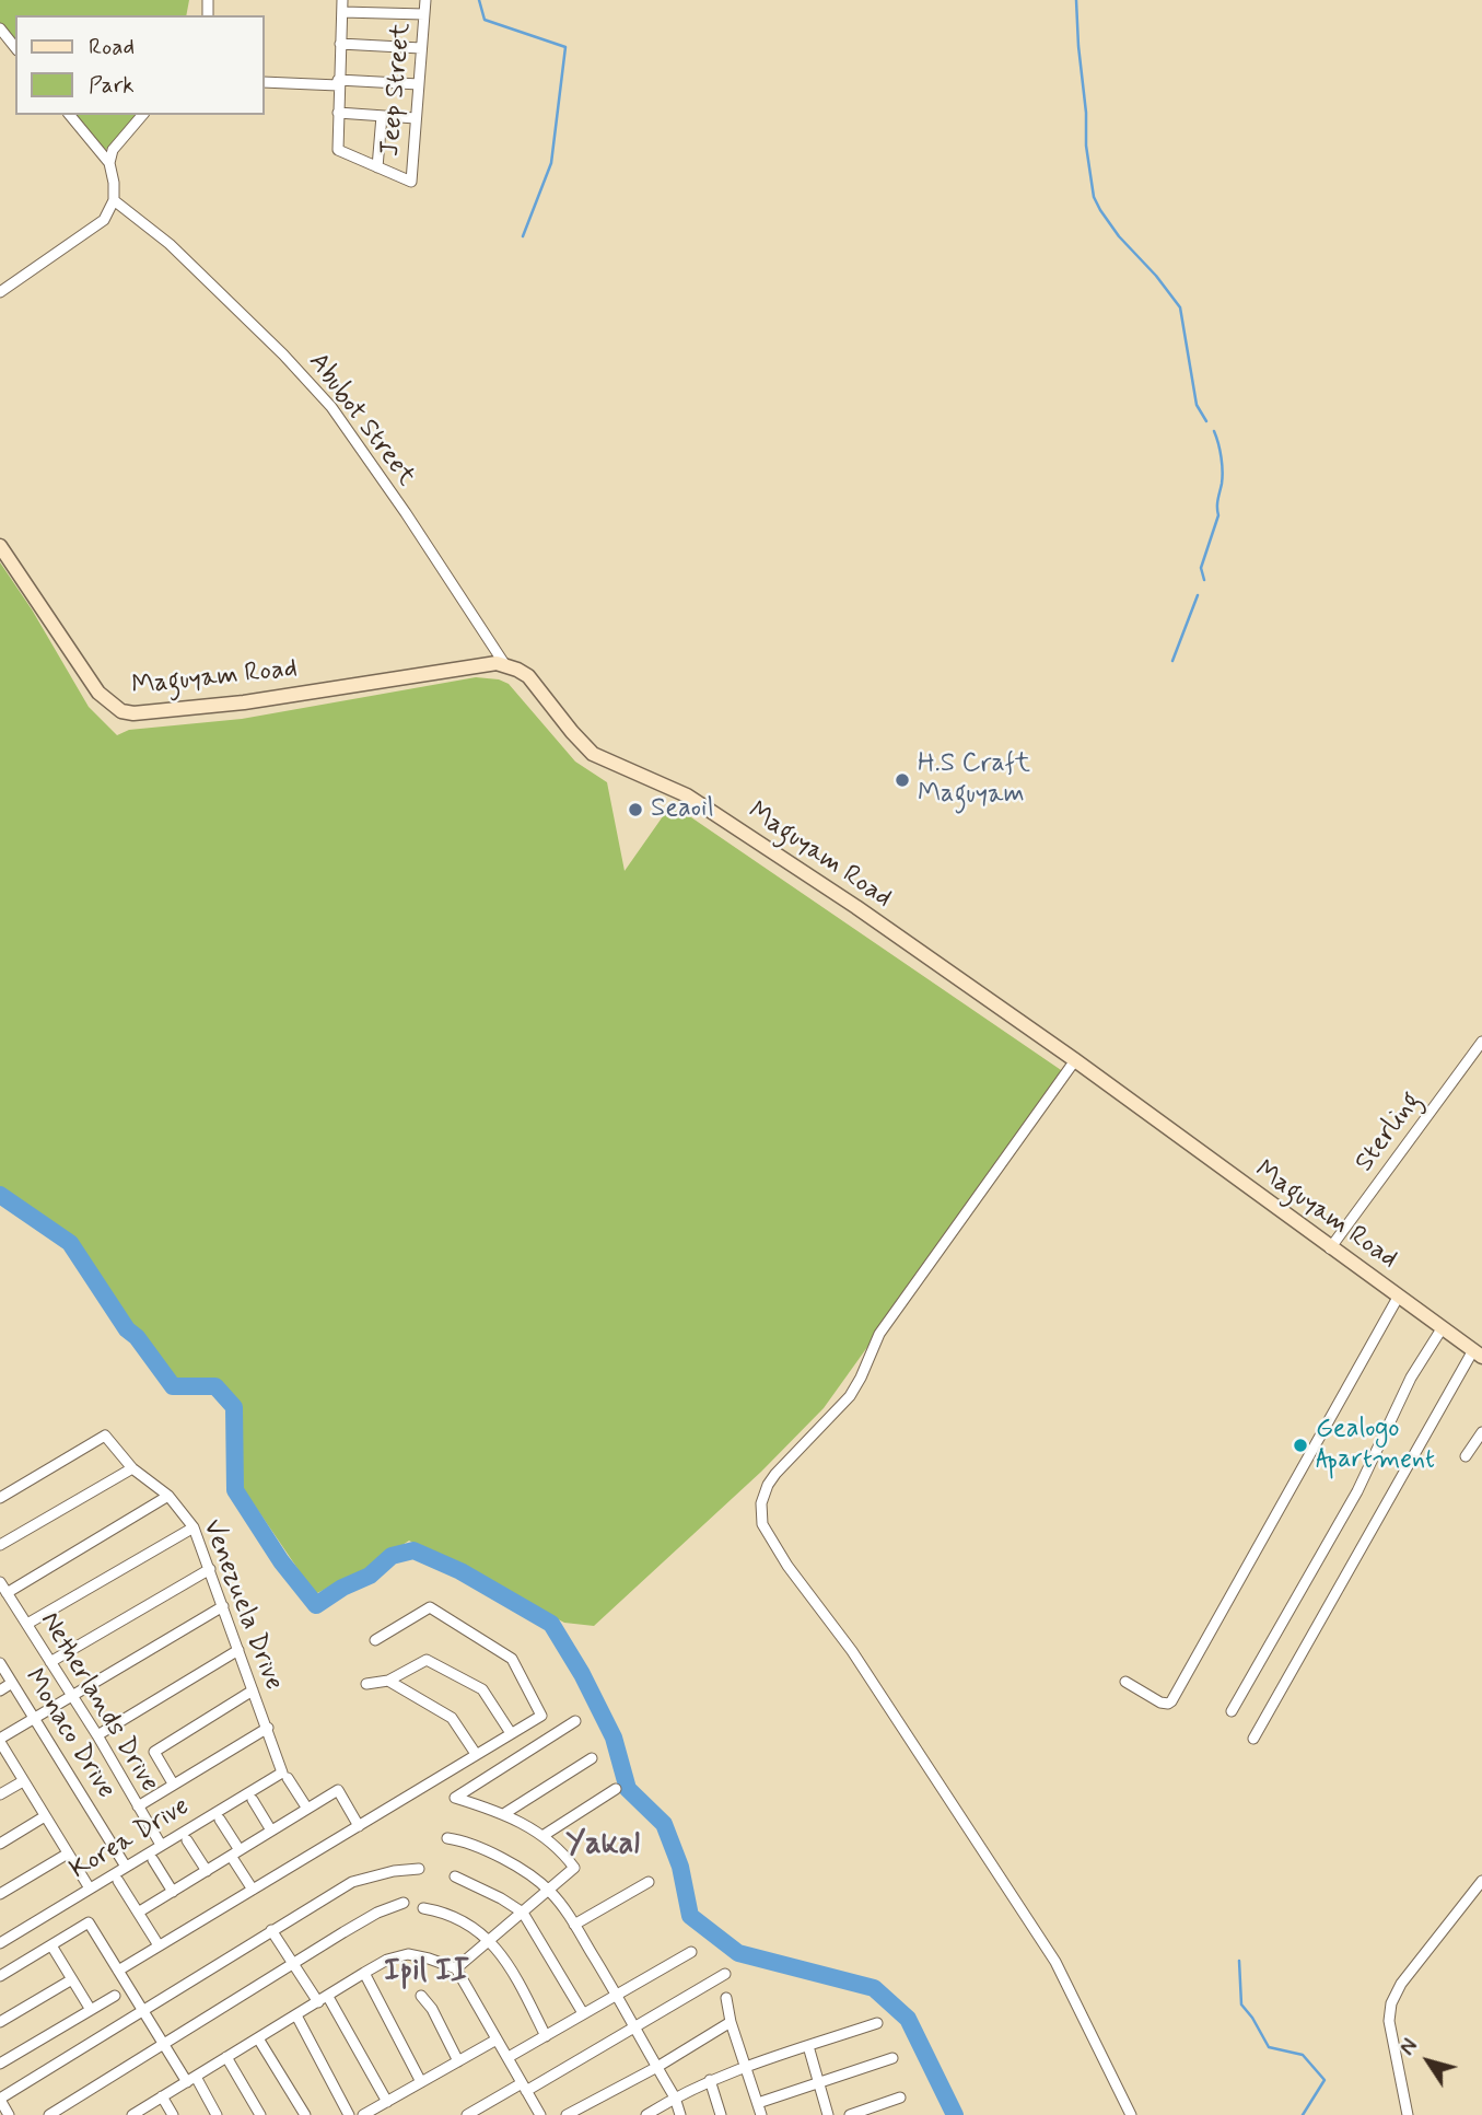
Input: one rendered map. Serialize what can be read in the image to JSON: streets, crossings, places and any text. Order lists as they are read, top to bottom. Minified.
{"streets":{"main road":["Maguyam Road"],"street":["Jeep Street","Abubot Street","Sterling","Venezuela Drive","Netherlands Drive","Monaco Drive","Korea Drive"]},"crossings":[["Abubot Street","Maguyam Road"],["Maguyam Road","Sterling"],["Venezuela Drive","Korea Drive"],["Netherlands Drive","Korea Drive"],["Monaco Drive","Korea Drive"]],"districts":["Yakal","Ipil II"],"places":["H.S Craft Maguyam","Seaoil","Gealogo Apartment"],"legend":["Road","Park"],"north":"top left"}
